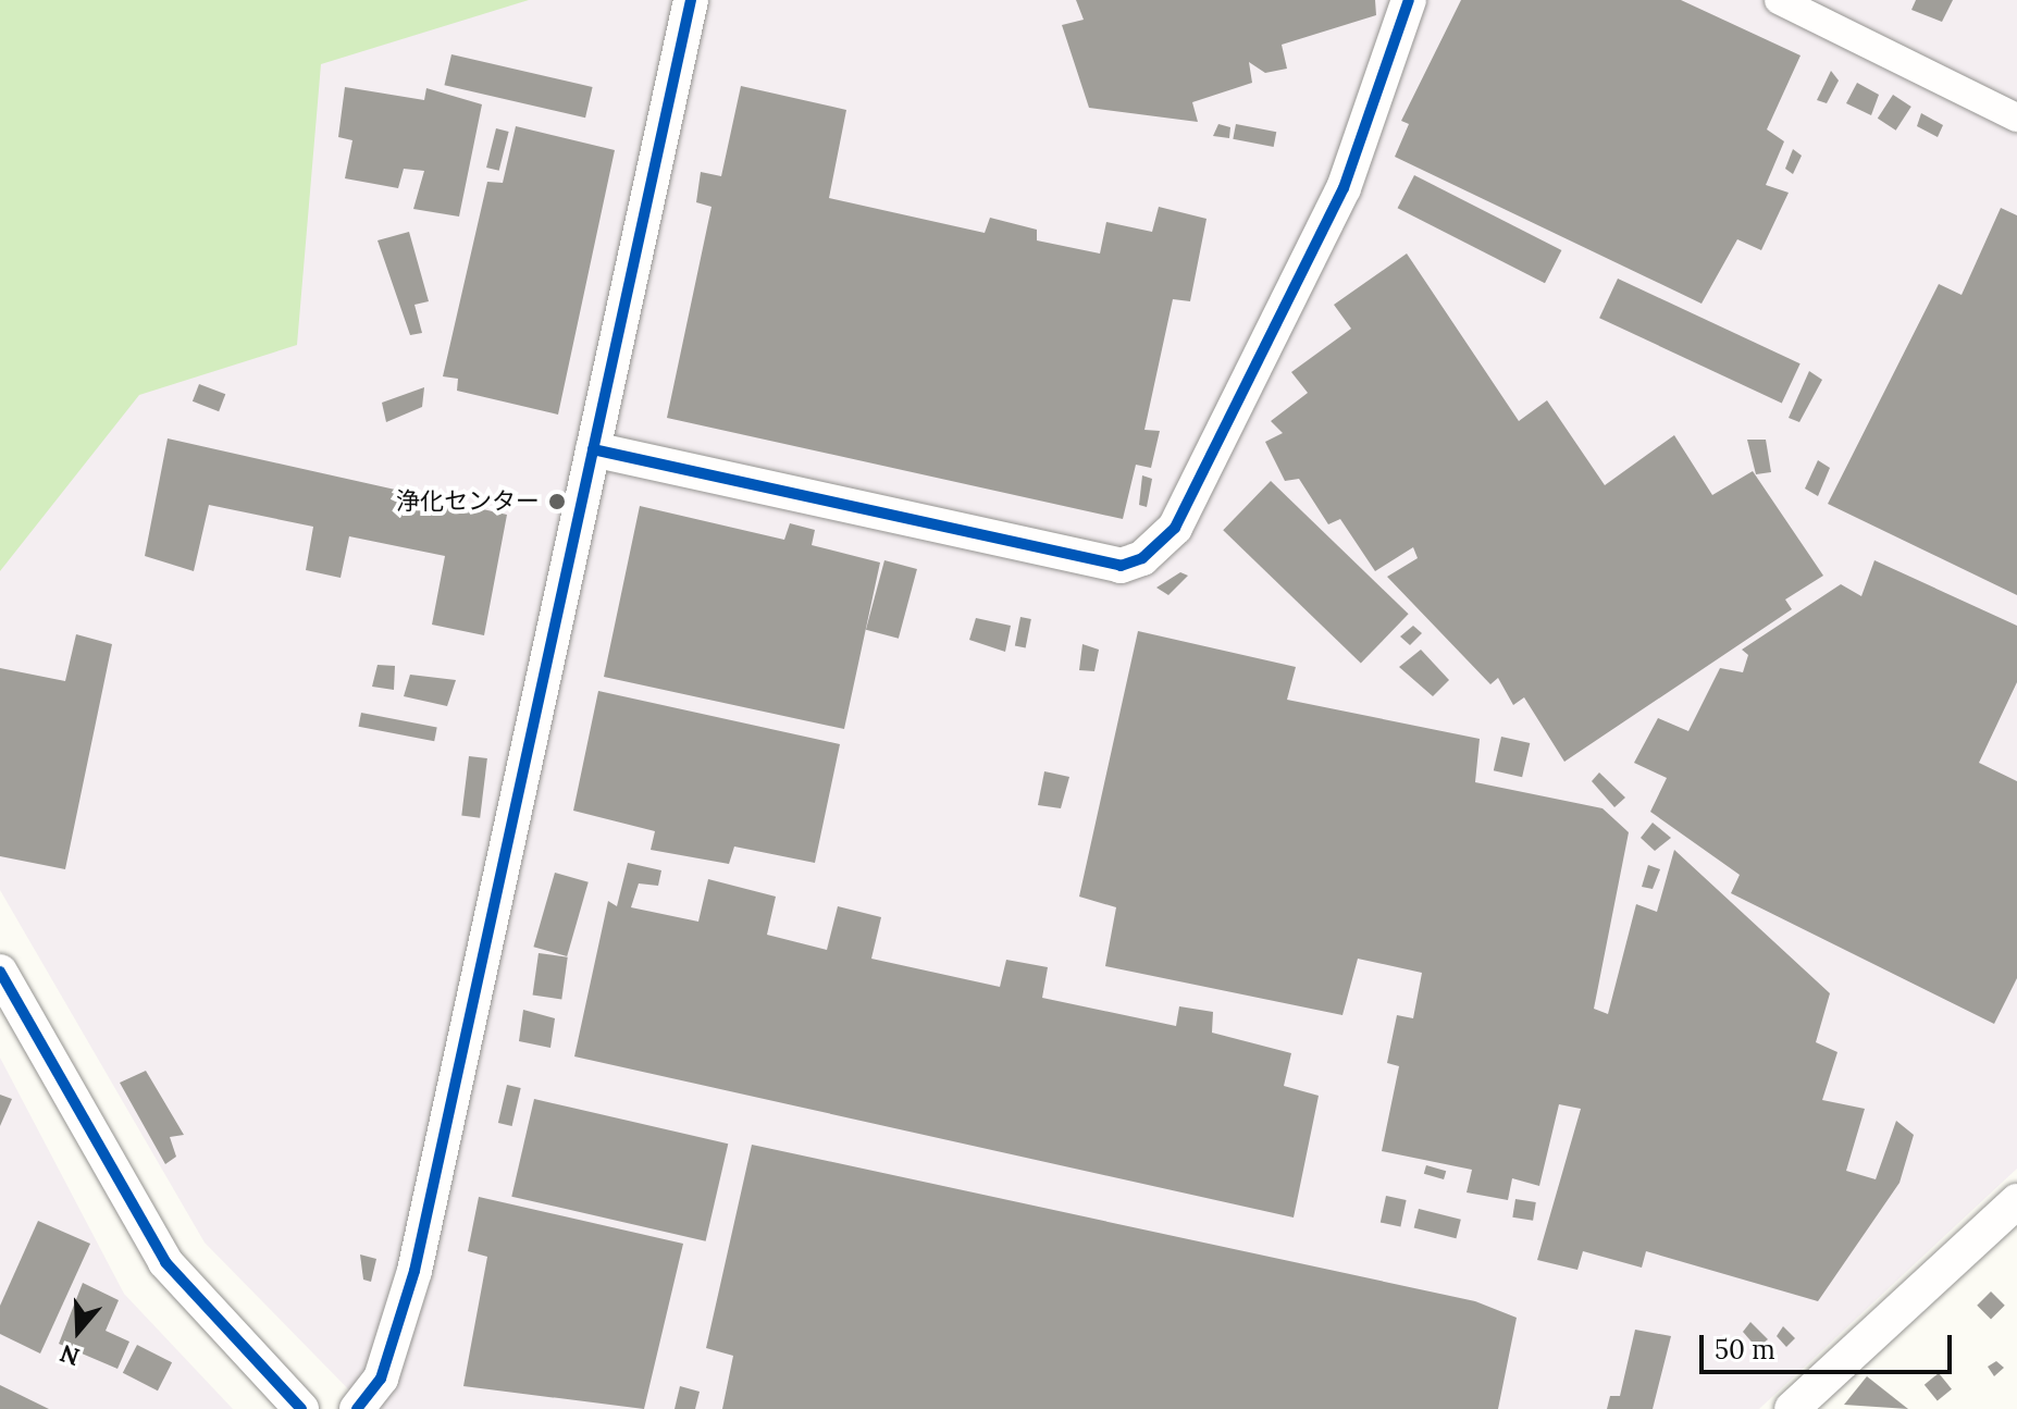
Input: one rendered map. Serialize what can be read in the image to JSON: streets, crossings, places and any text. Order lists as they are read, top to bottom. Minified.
{"places":["浄化センター"],"scale_bar":"50 m","north":"bottom"}
